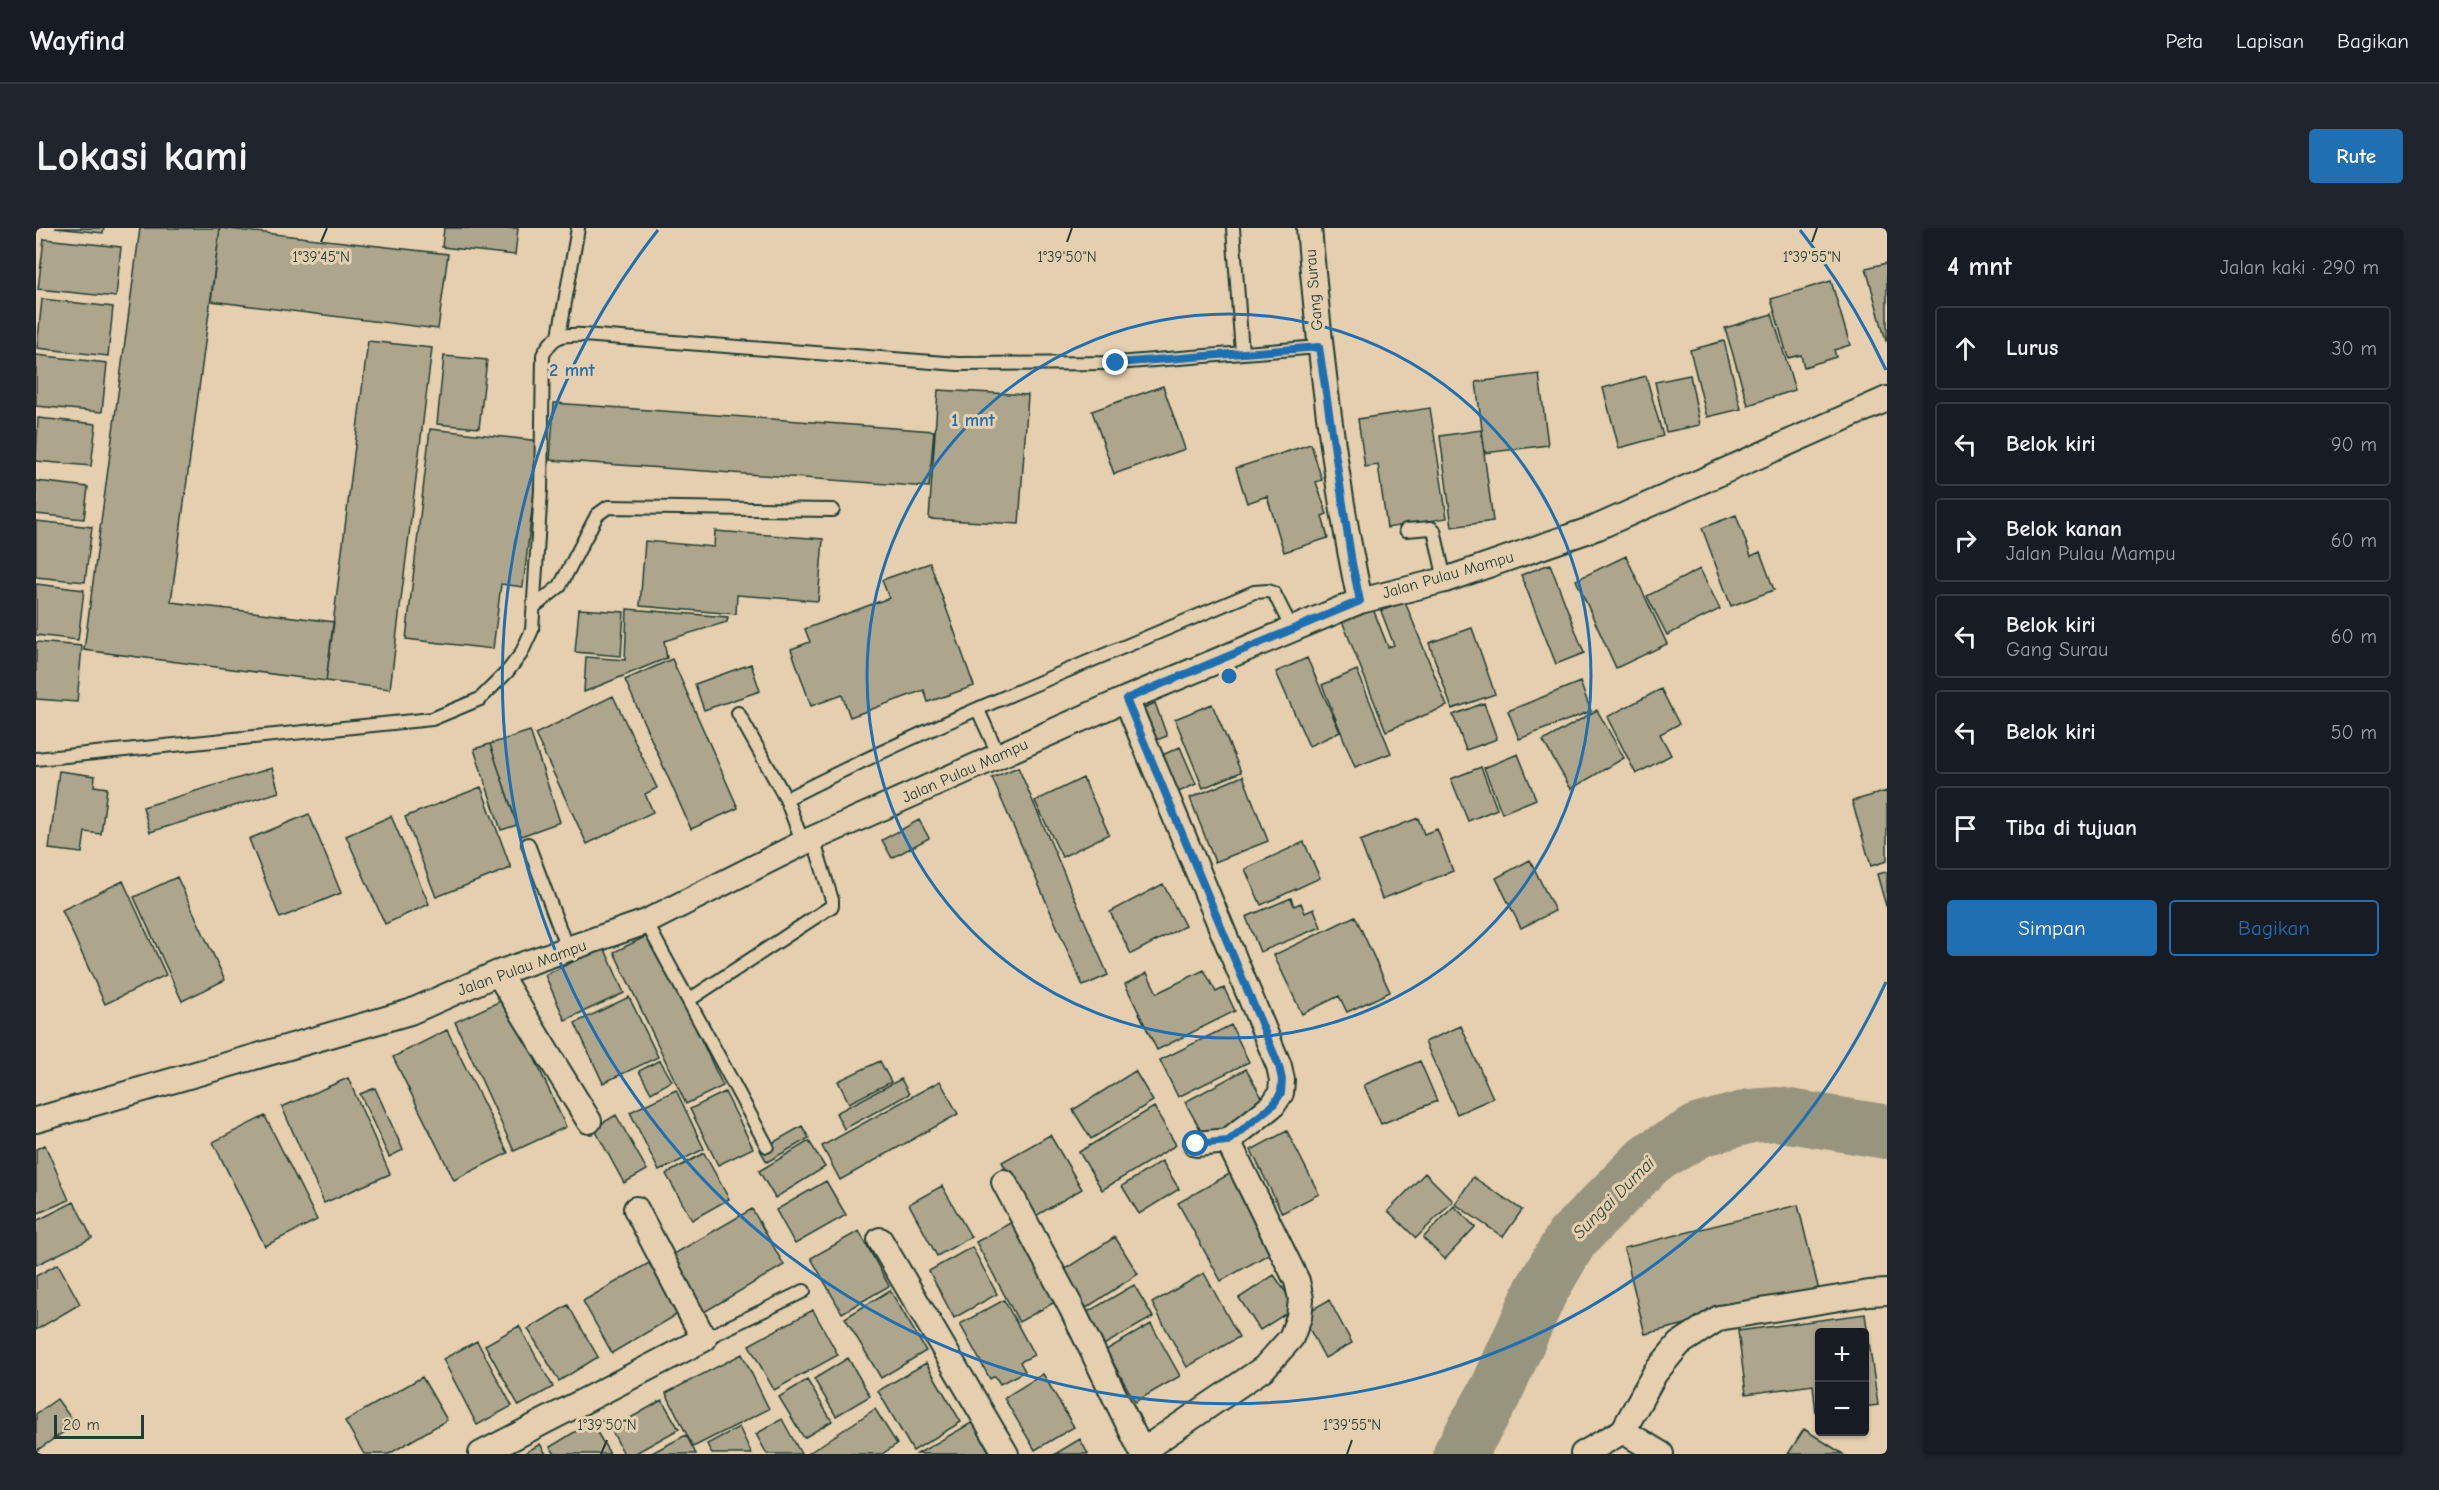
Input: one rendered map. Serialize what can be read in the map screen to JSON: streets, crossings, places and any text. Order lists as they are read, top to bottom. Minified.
{"streets":{"street":["Gang Surau","Jalan Pulau Mampu"]},"crossings":[["Gang Surau","Jalan Pulau Mampu"]],"water":["Sungai Dumai"],"scale_bar":"20 m","page":{"header":"Wayfind","nav":["Peta","Lapisan","Bagikan"],"buttons":["Rute",["Simpan","Bagikan"]],"title":"Lokasi kami","heading":["4 mnt","Jalan kaki · 290 m"],"list":[["Lurus","30 m"],["Belok kiri","90 m"],["Belok kanan","Jalan Pulau Mampu","60 m"],["Belok kiri","Gang Surau","60 m"],["Belok kiri","50 m"],"Tiba di tujuan"],"map_buttons":["+","−"],"scale":"20 m"},"coordinates":["1°39'45\"N","1°39'50\"N","1°39'55\"N"],"rings":["2 mnt","1 mnt"]}
